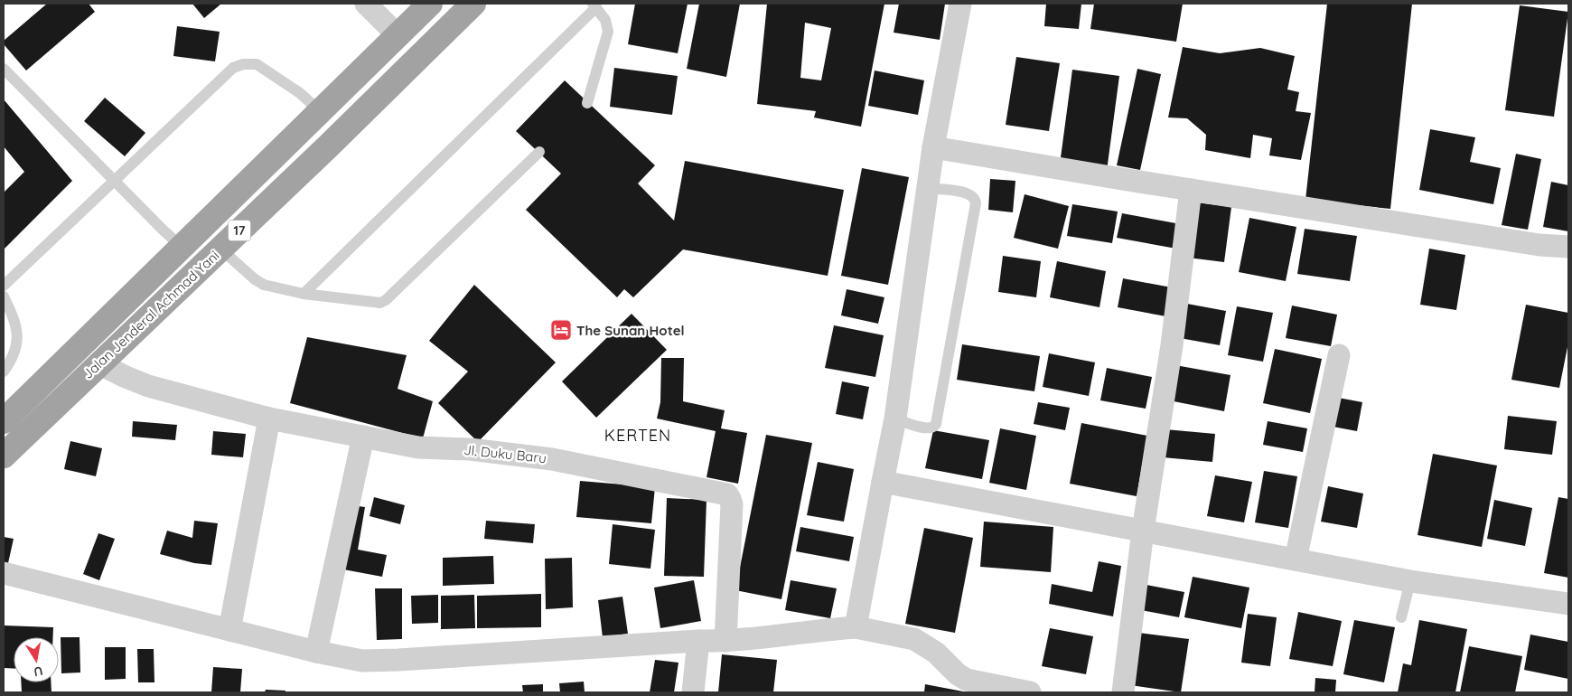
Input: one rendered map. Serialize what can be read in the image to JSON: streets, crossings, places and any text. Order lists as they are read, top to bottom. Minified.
{"streets":{"highway":["17","Jalan Jenderal Achmad Yani"],"street":["Jl. Duku Baru"]},"crossings":[["Jalan Jenderal Achmad Yani","Jl. Duku Baru"]],"districts":["KERTEN"],"places":{"hotel":["The Sunan Hotel"]},"north":"bottom"}
